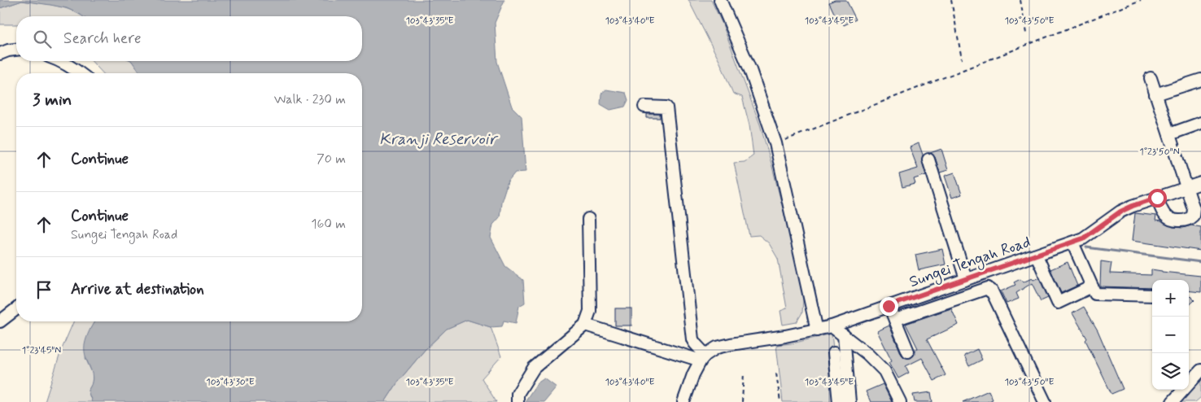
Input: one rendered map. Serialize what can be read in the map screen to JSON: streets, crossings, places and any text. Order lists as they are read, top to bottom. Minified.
{"streets":{"street":["Sungei Tengah Road"]},"water":["Kranji Reservoir"],"page":{"search":"Search here","heading":["3 min","Walk · 230 m"],"list":[["Continue","70 m"],["Continue","Sungei Tengah Road","160 m"],"Arrive at destination"],"map_buttons":["+","−"]},"coordinates":["103°43'35\"E","103°43'40\"E","103°43'45\"E","103°43'50\"E","1°23'50\"N","1°23'45\"N","103°43'30\"E"]}
